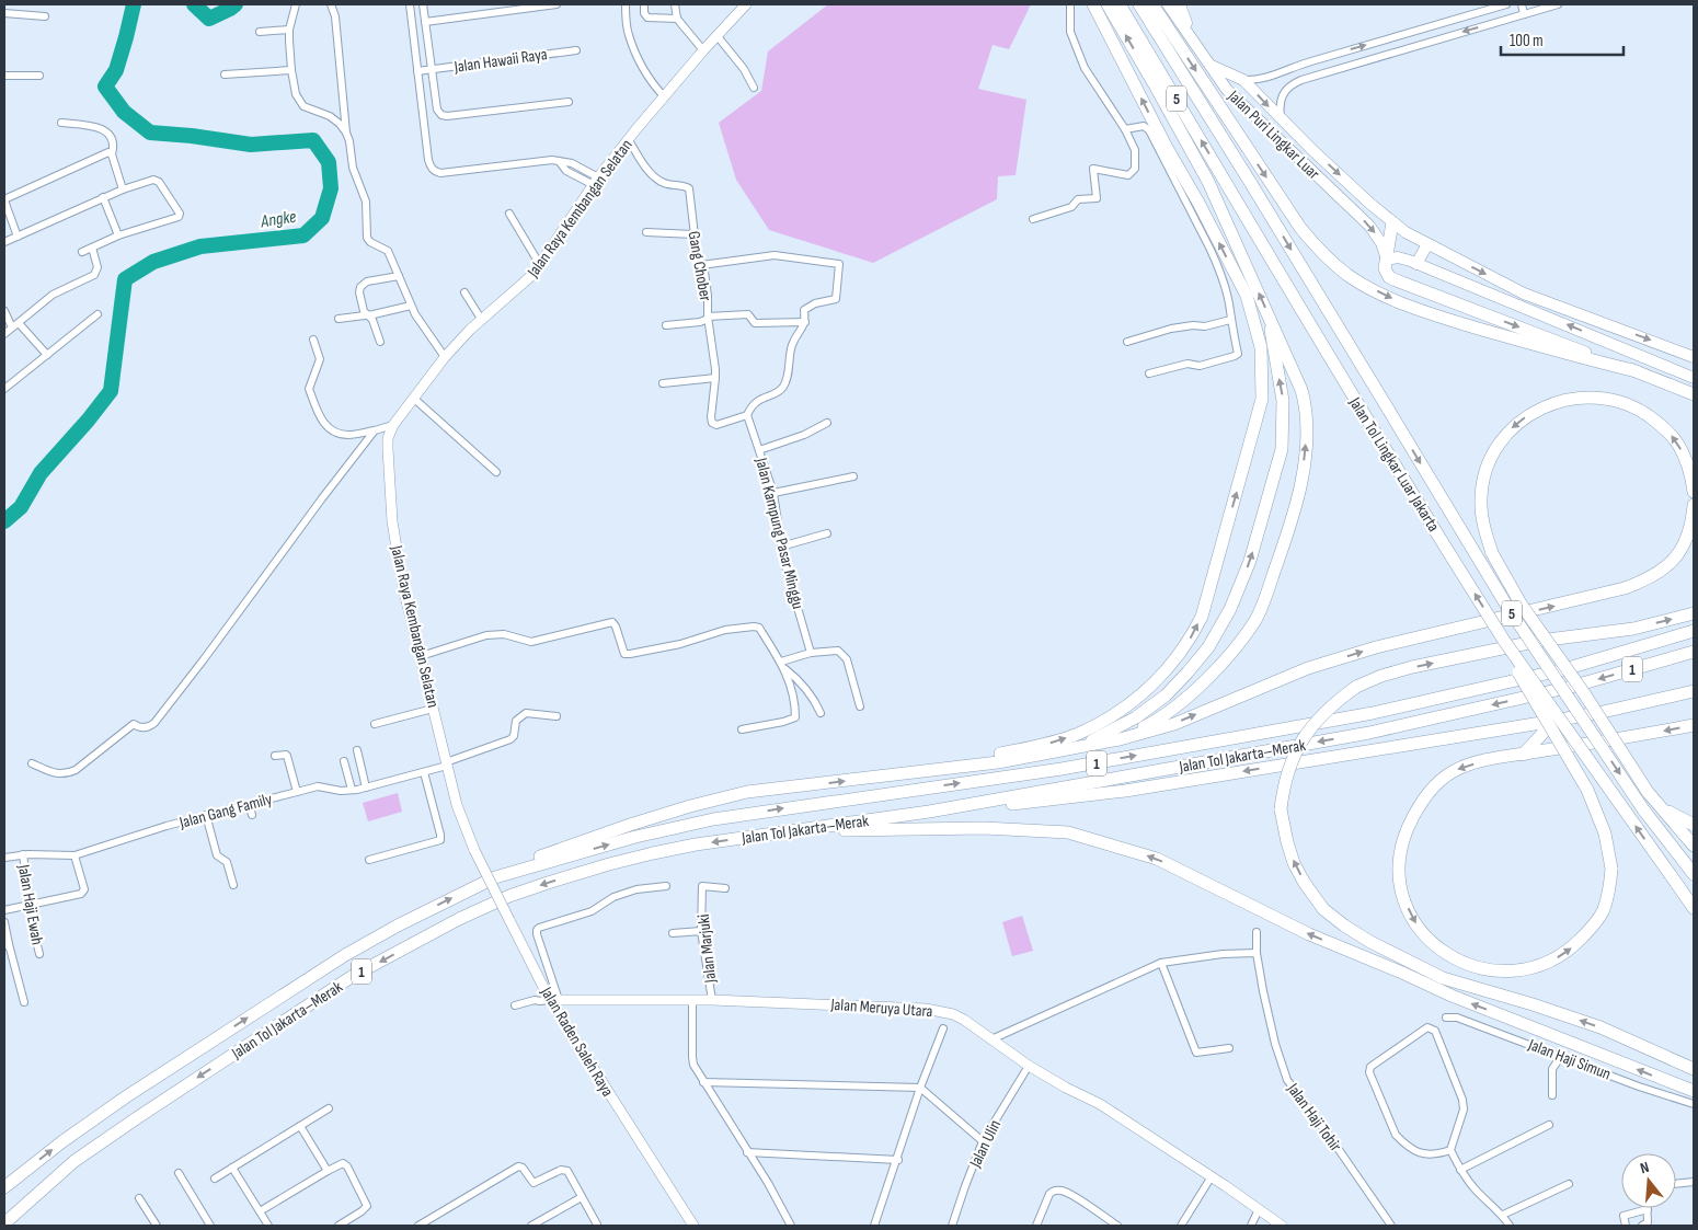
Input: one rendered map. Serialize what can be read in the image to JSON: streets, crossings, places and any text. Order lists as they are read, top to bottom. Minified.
{"streets":{"highway":["5","Jalan Tol Lingkar Luar Jakarta","1","Jalan Tol Jakarta–Merak"],"main road":["Jalan Puri Lingkar Luar","Jalan Raya Kembangan Selatan","Jalan Meruya Utara","Jalan Raden Saleh Raya"],"street":["Jalan Hawaii Raya","Gang Chober","Jalan Kampung Pasar Minggu","Jalan Gang Family","Jalan Haji Ewah","Jalan Marjuki","Jalan Haji Simun","Jalan Haji Tohir","Jalan Ulin"]},"crossings":[["Jalan Raya Kembangan Selatan","Gang Chober"],["Jalan Raya Kembangan Selatan","Jalan Gang Family"],["Jalan Raya Kembangan Selatan","Jalan Raden Saleh Raya"],["Gang Chober","Jalan Kampung Pasar Minggu"],["Jalan Gang Family","Jalan Haji Ewah"],["Jalan Marjuki","Jalan Meruya Utara"],["Jalan Meruya Utara","Jalan Raden Saleh Raya"],["Jalan Meruya Utara","Jalan Ulin"]],"water":["Angke"],"scale_bar":"100 m","north":"top"}
